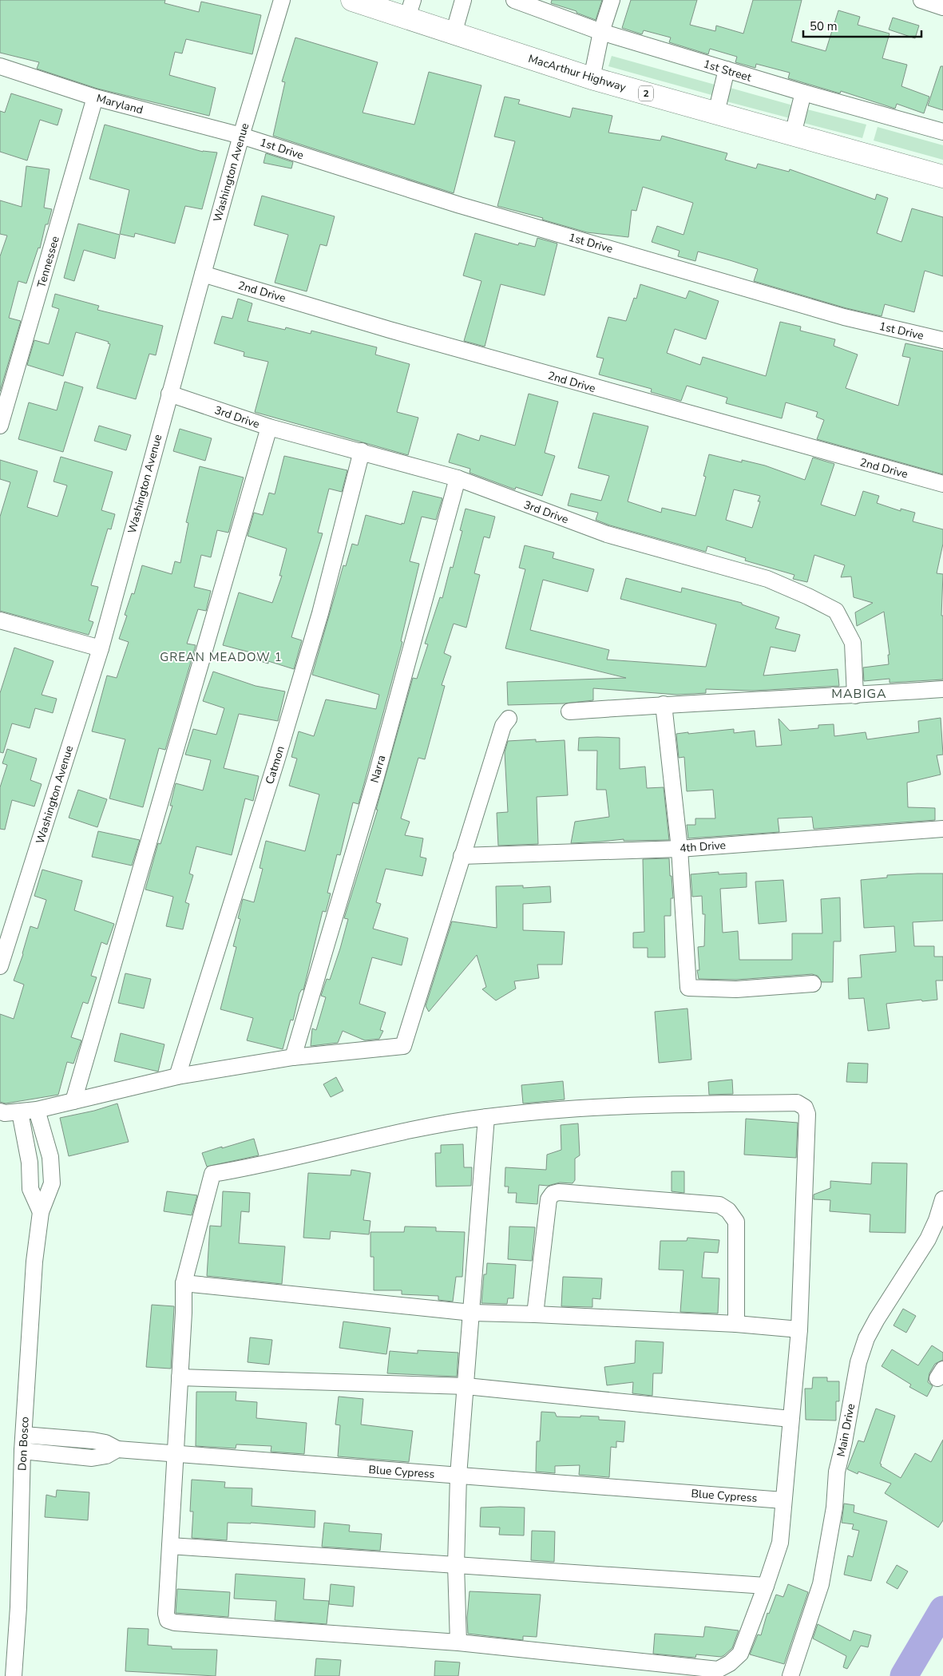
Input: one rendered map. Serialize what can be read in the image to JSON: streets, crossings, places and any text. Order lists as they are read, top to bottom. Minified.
{"streets":{"highway":["MacArthur Highway","2"],"street":["1st Street","Maryland","1st Drive","Washington Avenue","Tennessee","2nd Drive","3rd Drive","Catmon","Narra","4th Drive","Main Drive","Don Bosco","Blue Cypress"]},"crossings":[["Maryland","1st Drive"],["Maryland","Washington Avenue"],["Maryland","Tennessee"],["1st Drive","Washington Avenue"],["Washington Avenue","2nd Drive"],["Washington Avenue","3rd Drive"],["3rd Drive","Catmon"],["3rd Drive","Narra"],["Don Bosco","Blue Cypress"]],"districts":["GREAN MEADOW 1","MABIGA"],"scale_bar":"50 m"}
